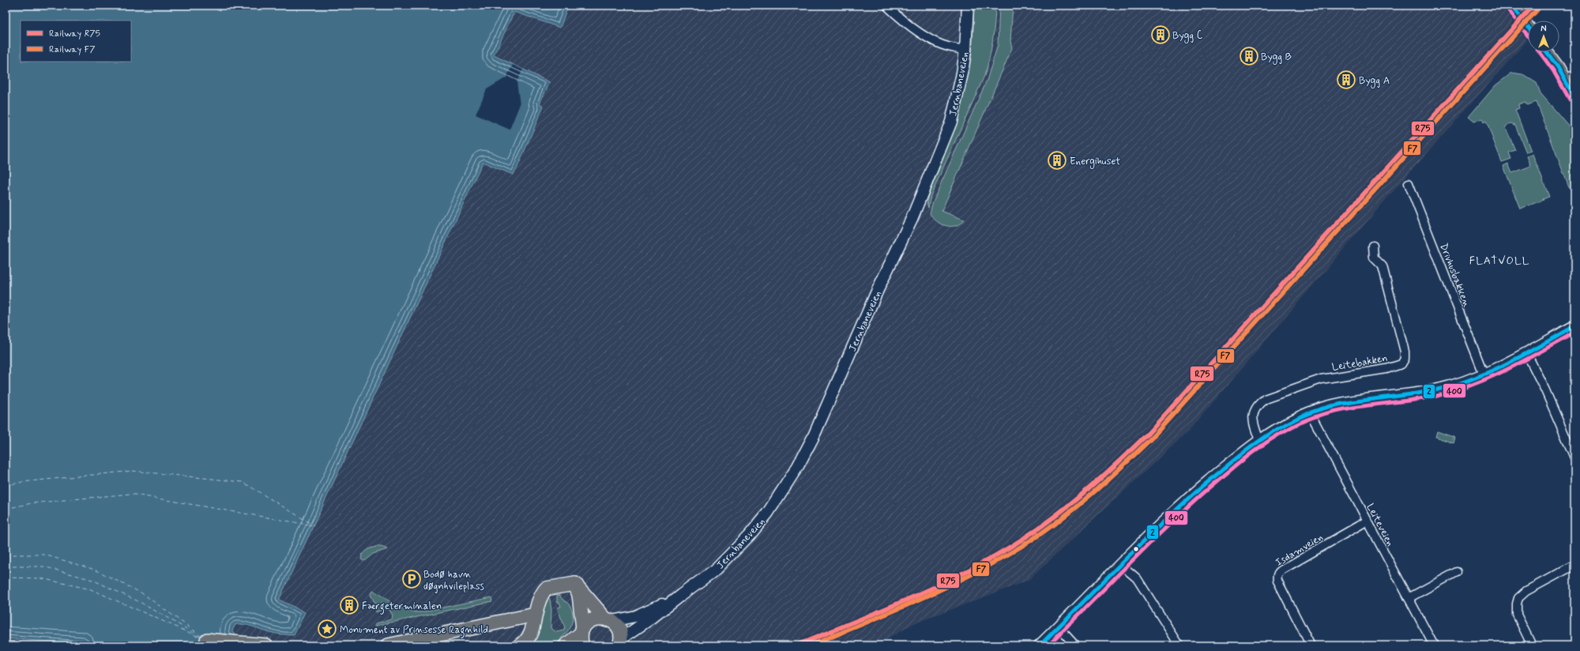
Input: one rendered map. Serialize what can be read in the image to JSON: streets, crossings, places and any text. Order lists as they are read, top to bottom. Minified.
{"streets":{"highway":["Jernbaneveien"],"street":["Drivhusbakken","Leitebakken","Leiteveien","Isdamveien"]},"crossings":[["Leiteveien","Isdamveien"]],"districts":["FLATVOLL"],"places":{"building":["Bygg C","Bygg B","Bygg A","Energihuset","Færgeterminalen"],"parking":["Bodø havn døgnhvileplass"],"place":["Monument av Prinsesse Ragnhild"]},"lines":["rail line R75","transit line 2","transit line 400","rail line F7"],"legend":["Railway R75","Railway F7"],"north":"top"}
